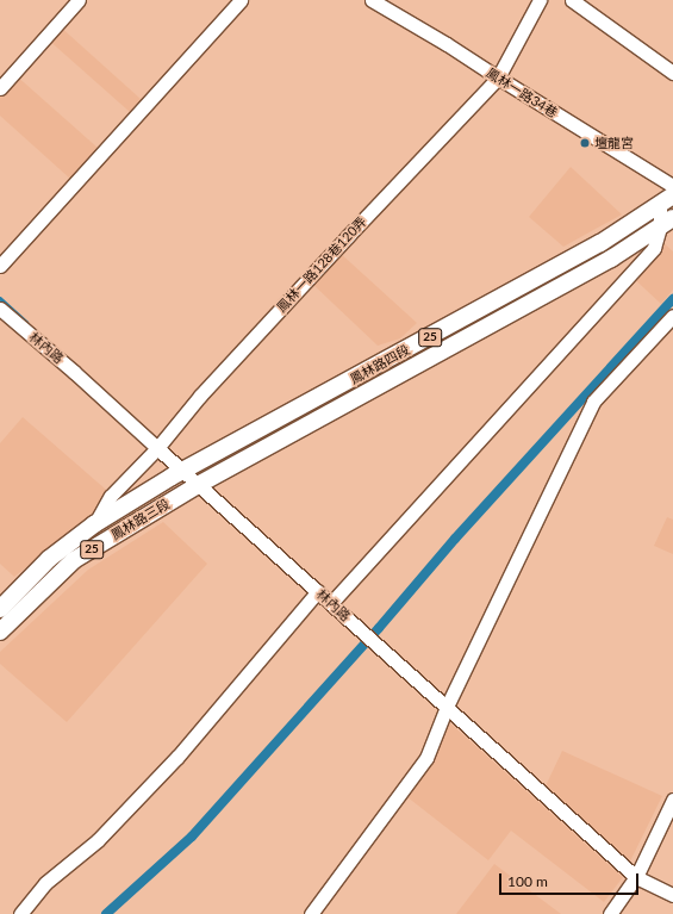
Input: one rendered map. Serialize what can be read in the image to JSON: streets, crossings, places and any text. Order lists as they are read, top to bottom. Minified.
{"streets":{"main road":["25","鳳林路四段","鳳林路三段"],"street":["鳳林一路34巷","鳳林一路128巷120弄","林內路"]},"crossings":[["鳳林一路34巷","鳳林一路128巷120弄"],["鳳林一路128巷120弄","林內路"],["鳳林一路128巷120弄","鳳林路三段"],["林內路","鳳林路四段"],["林內路","鳳林路三段"],["鳳林路四段","鳳林路三段"]],"places":["壇龍宮"],"scale_bar":"100 m"}
